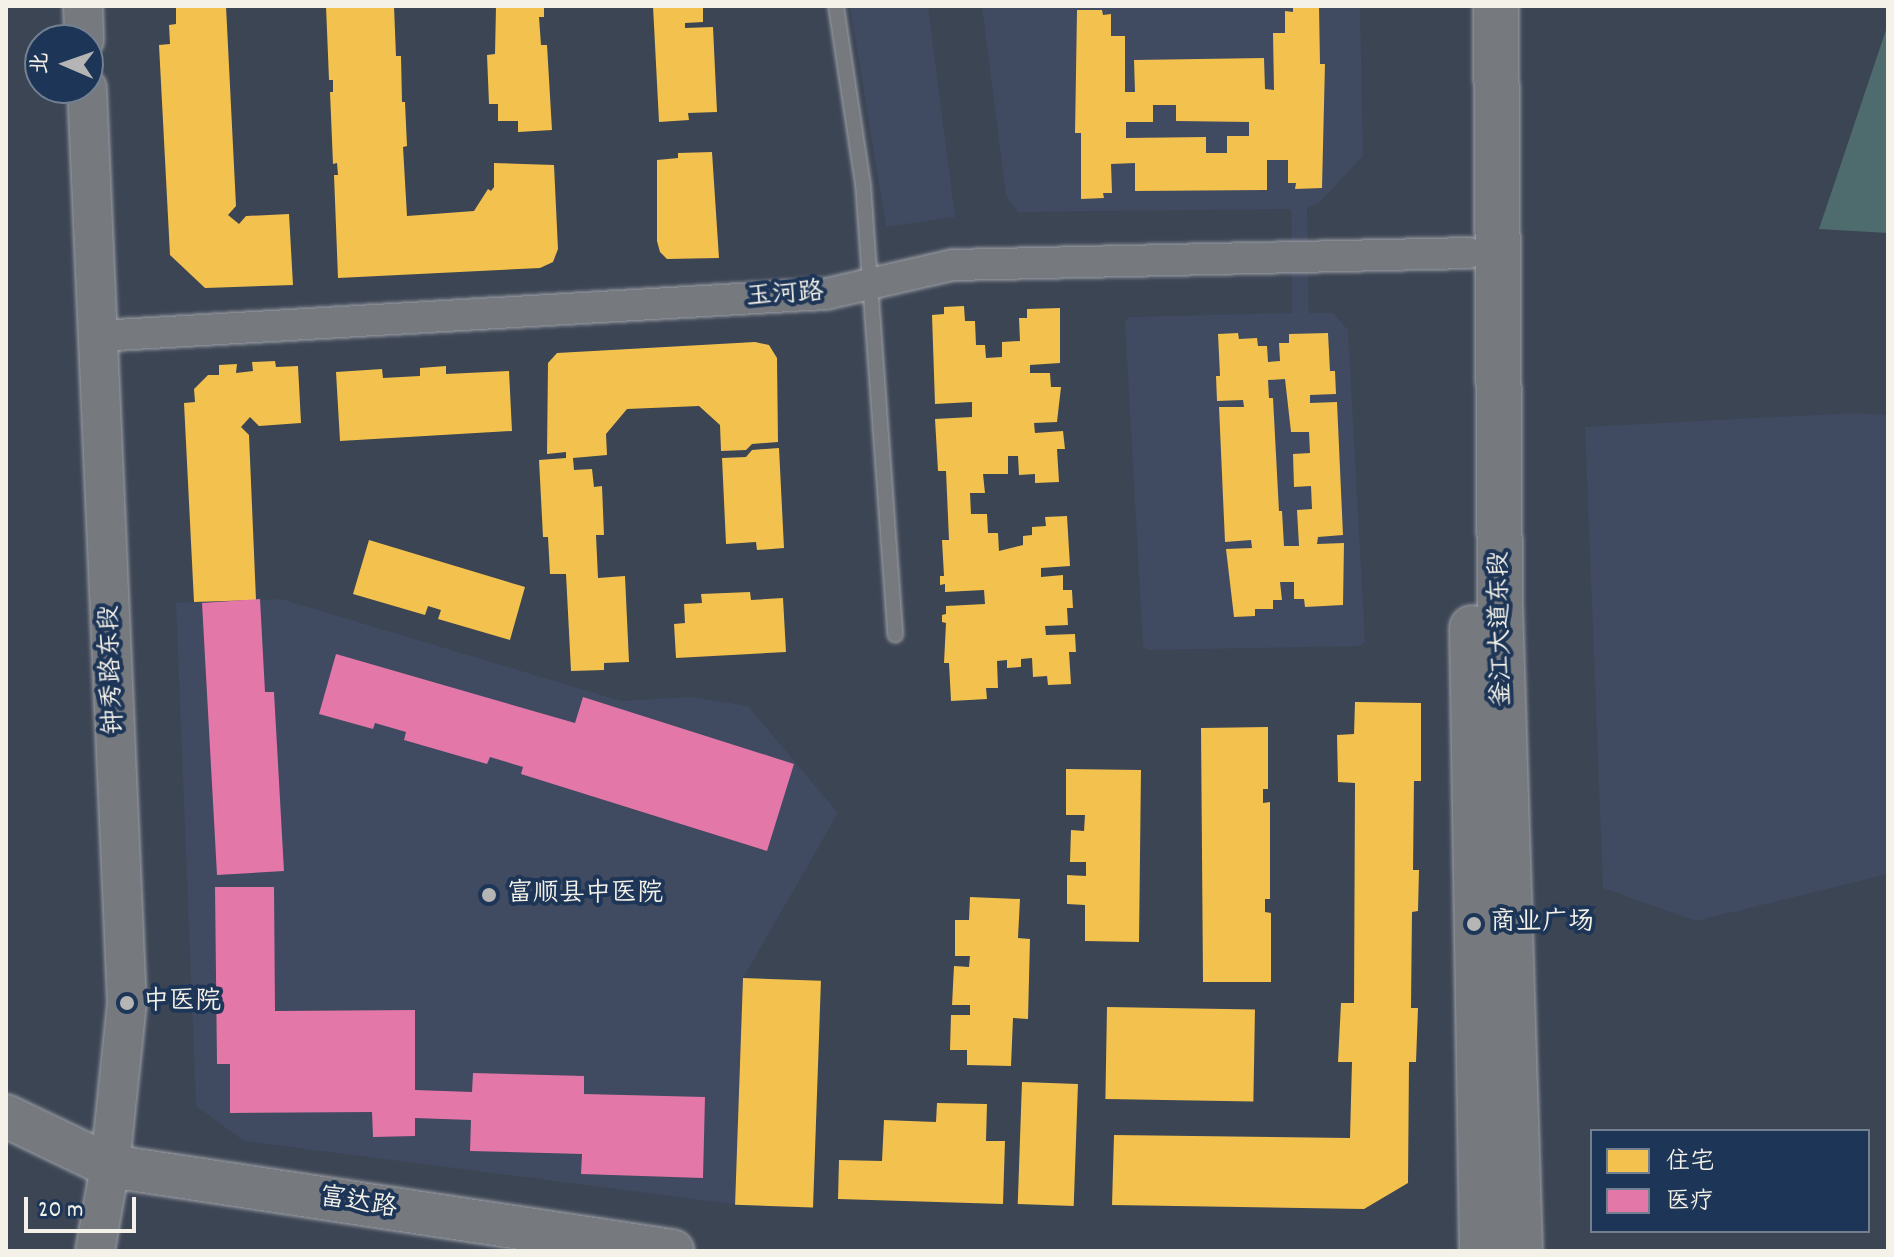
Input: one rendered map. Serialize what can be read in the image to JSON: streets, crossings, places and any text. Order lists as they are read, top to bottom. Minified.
{"streets":{"main road":["釜江大道东段","富达路"],"street":["玉河路","钟秀路东段"]},"crossings":[["玉河路","釜江大道东段"],["玉河路","钟秀路东段"],["钟秀路东段","富达路"]],"places":["富顺县中医院","商业广场","中医院"],"legend":["住宅","医疗"],"scale_bar":"20 m","north":"left"}
